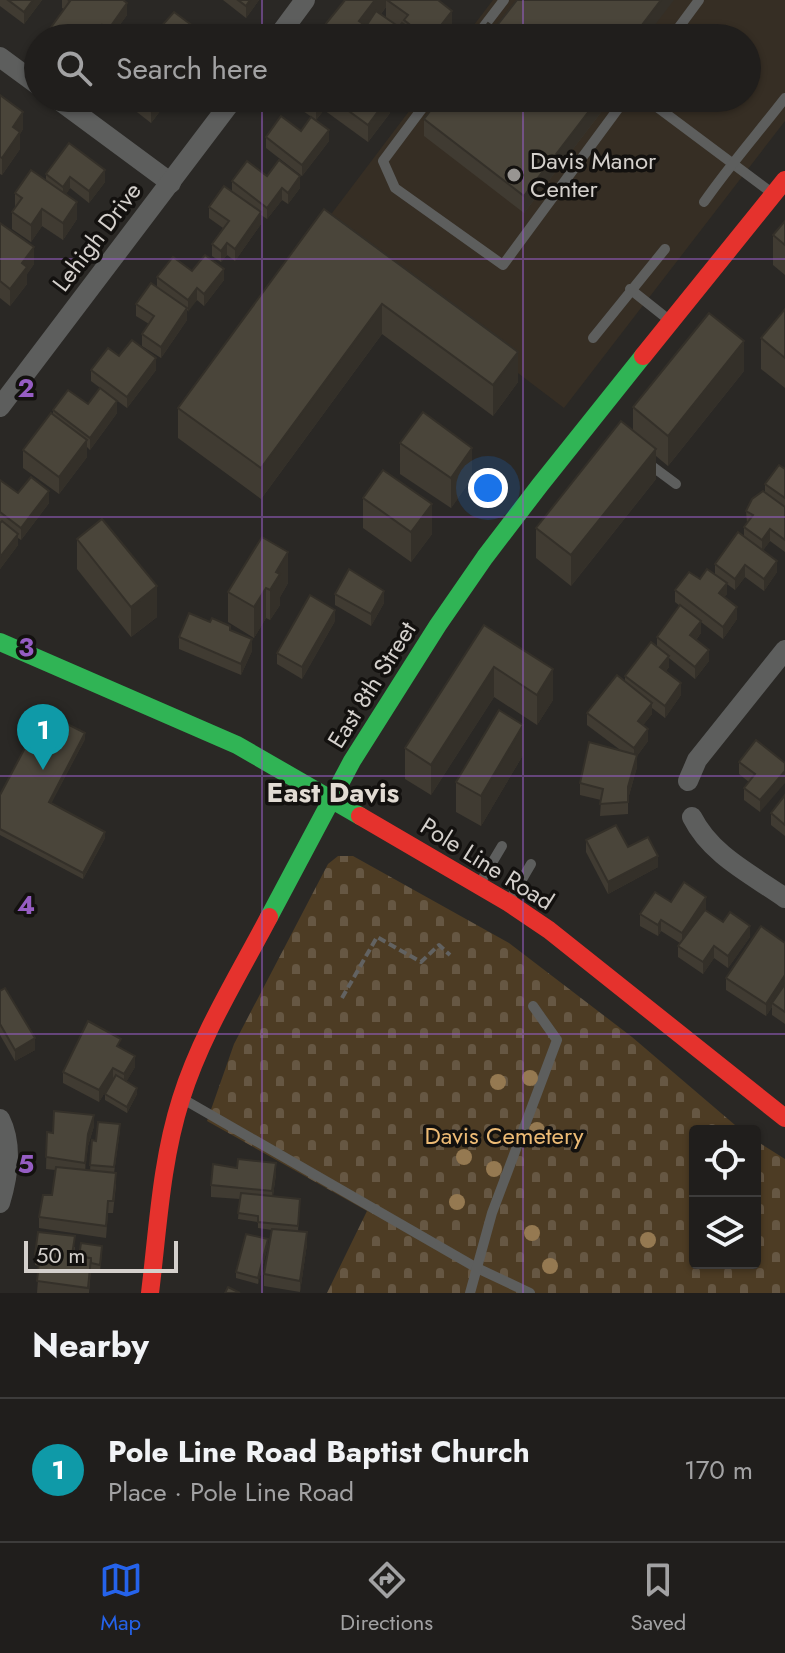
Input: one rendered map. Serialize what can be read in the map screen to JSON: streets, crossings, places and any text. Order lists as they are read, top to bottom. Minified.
{"streets":{"street":["Lehigh Drive","East 8th Street","Pole Line Road"]},"crossings":[["East 8th Street","Pole Line Road"]],"districts":["East Davis"],"parks":["Davis Cemetery"],"places":["Davis Manor Center"],"scale_bar":"50 m","page":{"search":"Search here","pins":"1","scale":"50 m","heading":"Nearby","list":[{"mark":"1","name":"Pole Line Road Baptist Church","note":"Place · Pole Line Road","value":"170 m"}],"nav":["Map","Directions","Saved"]},"grid":{"rows":["2","3","4","5"]}}
